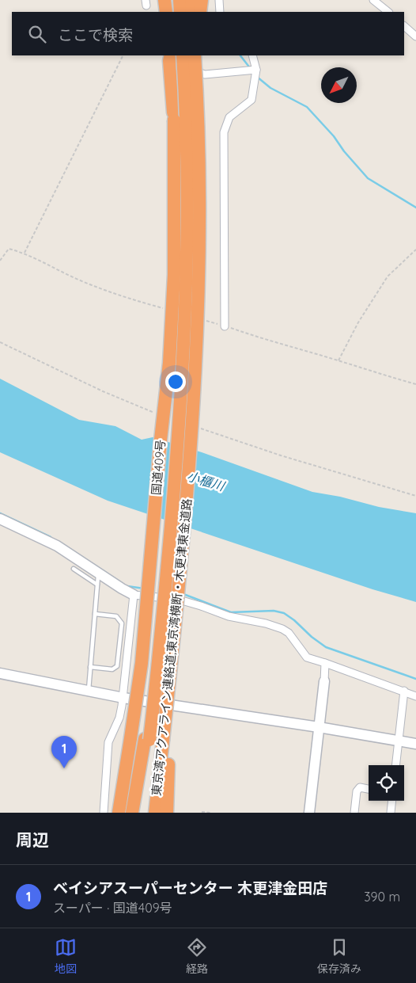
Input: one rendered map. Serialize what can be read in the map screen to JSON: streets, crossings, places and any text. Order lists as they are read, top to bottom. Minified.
{"streets":{"highway":["国道409号","東京湾アクアライン連絡道;東京湾横断・木更津東金道路"]},"crossings":[["国道409号","東京湾アクアライン連絡道;東京湾横断・木更津東金道路"]],"water":["小櫃川"],"north":"bottom left","page":{"search":"ここで検索","pins":"1","heading":"周辺","list":[{"mark":"1","name":"ベイシアスーパーセンター 木更津金田店","note":"スーパー · 国道409号","value":"390 m"}],"nav":["地図","経路","保存済み"]}}
